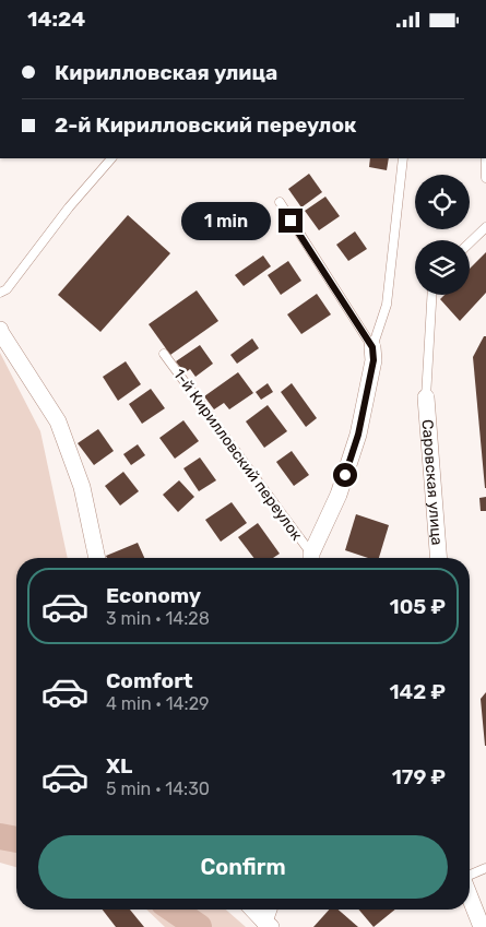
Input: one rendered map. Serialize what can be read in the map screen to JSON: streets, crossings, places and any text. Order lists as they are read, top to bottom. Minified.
{"streets":{"street":["Саровская улица"],"lane":["1-й Кирилловский переулок"]},"page":{"status":"14:24","banner":["Кирилловская улица","2-й Кирилловский переулок"],"bubble":"1 min","list":[{"name":"Economy","note":"3 min · 14:28","value":"105 ₽"},{"name":"Comfort","note":"4 min · 14:29","value":"142 ₽"},{"name":"XL","note":"5 min · 14:30","value":"179 ₽"}],"buttons":"Confirm"}}
